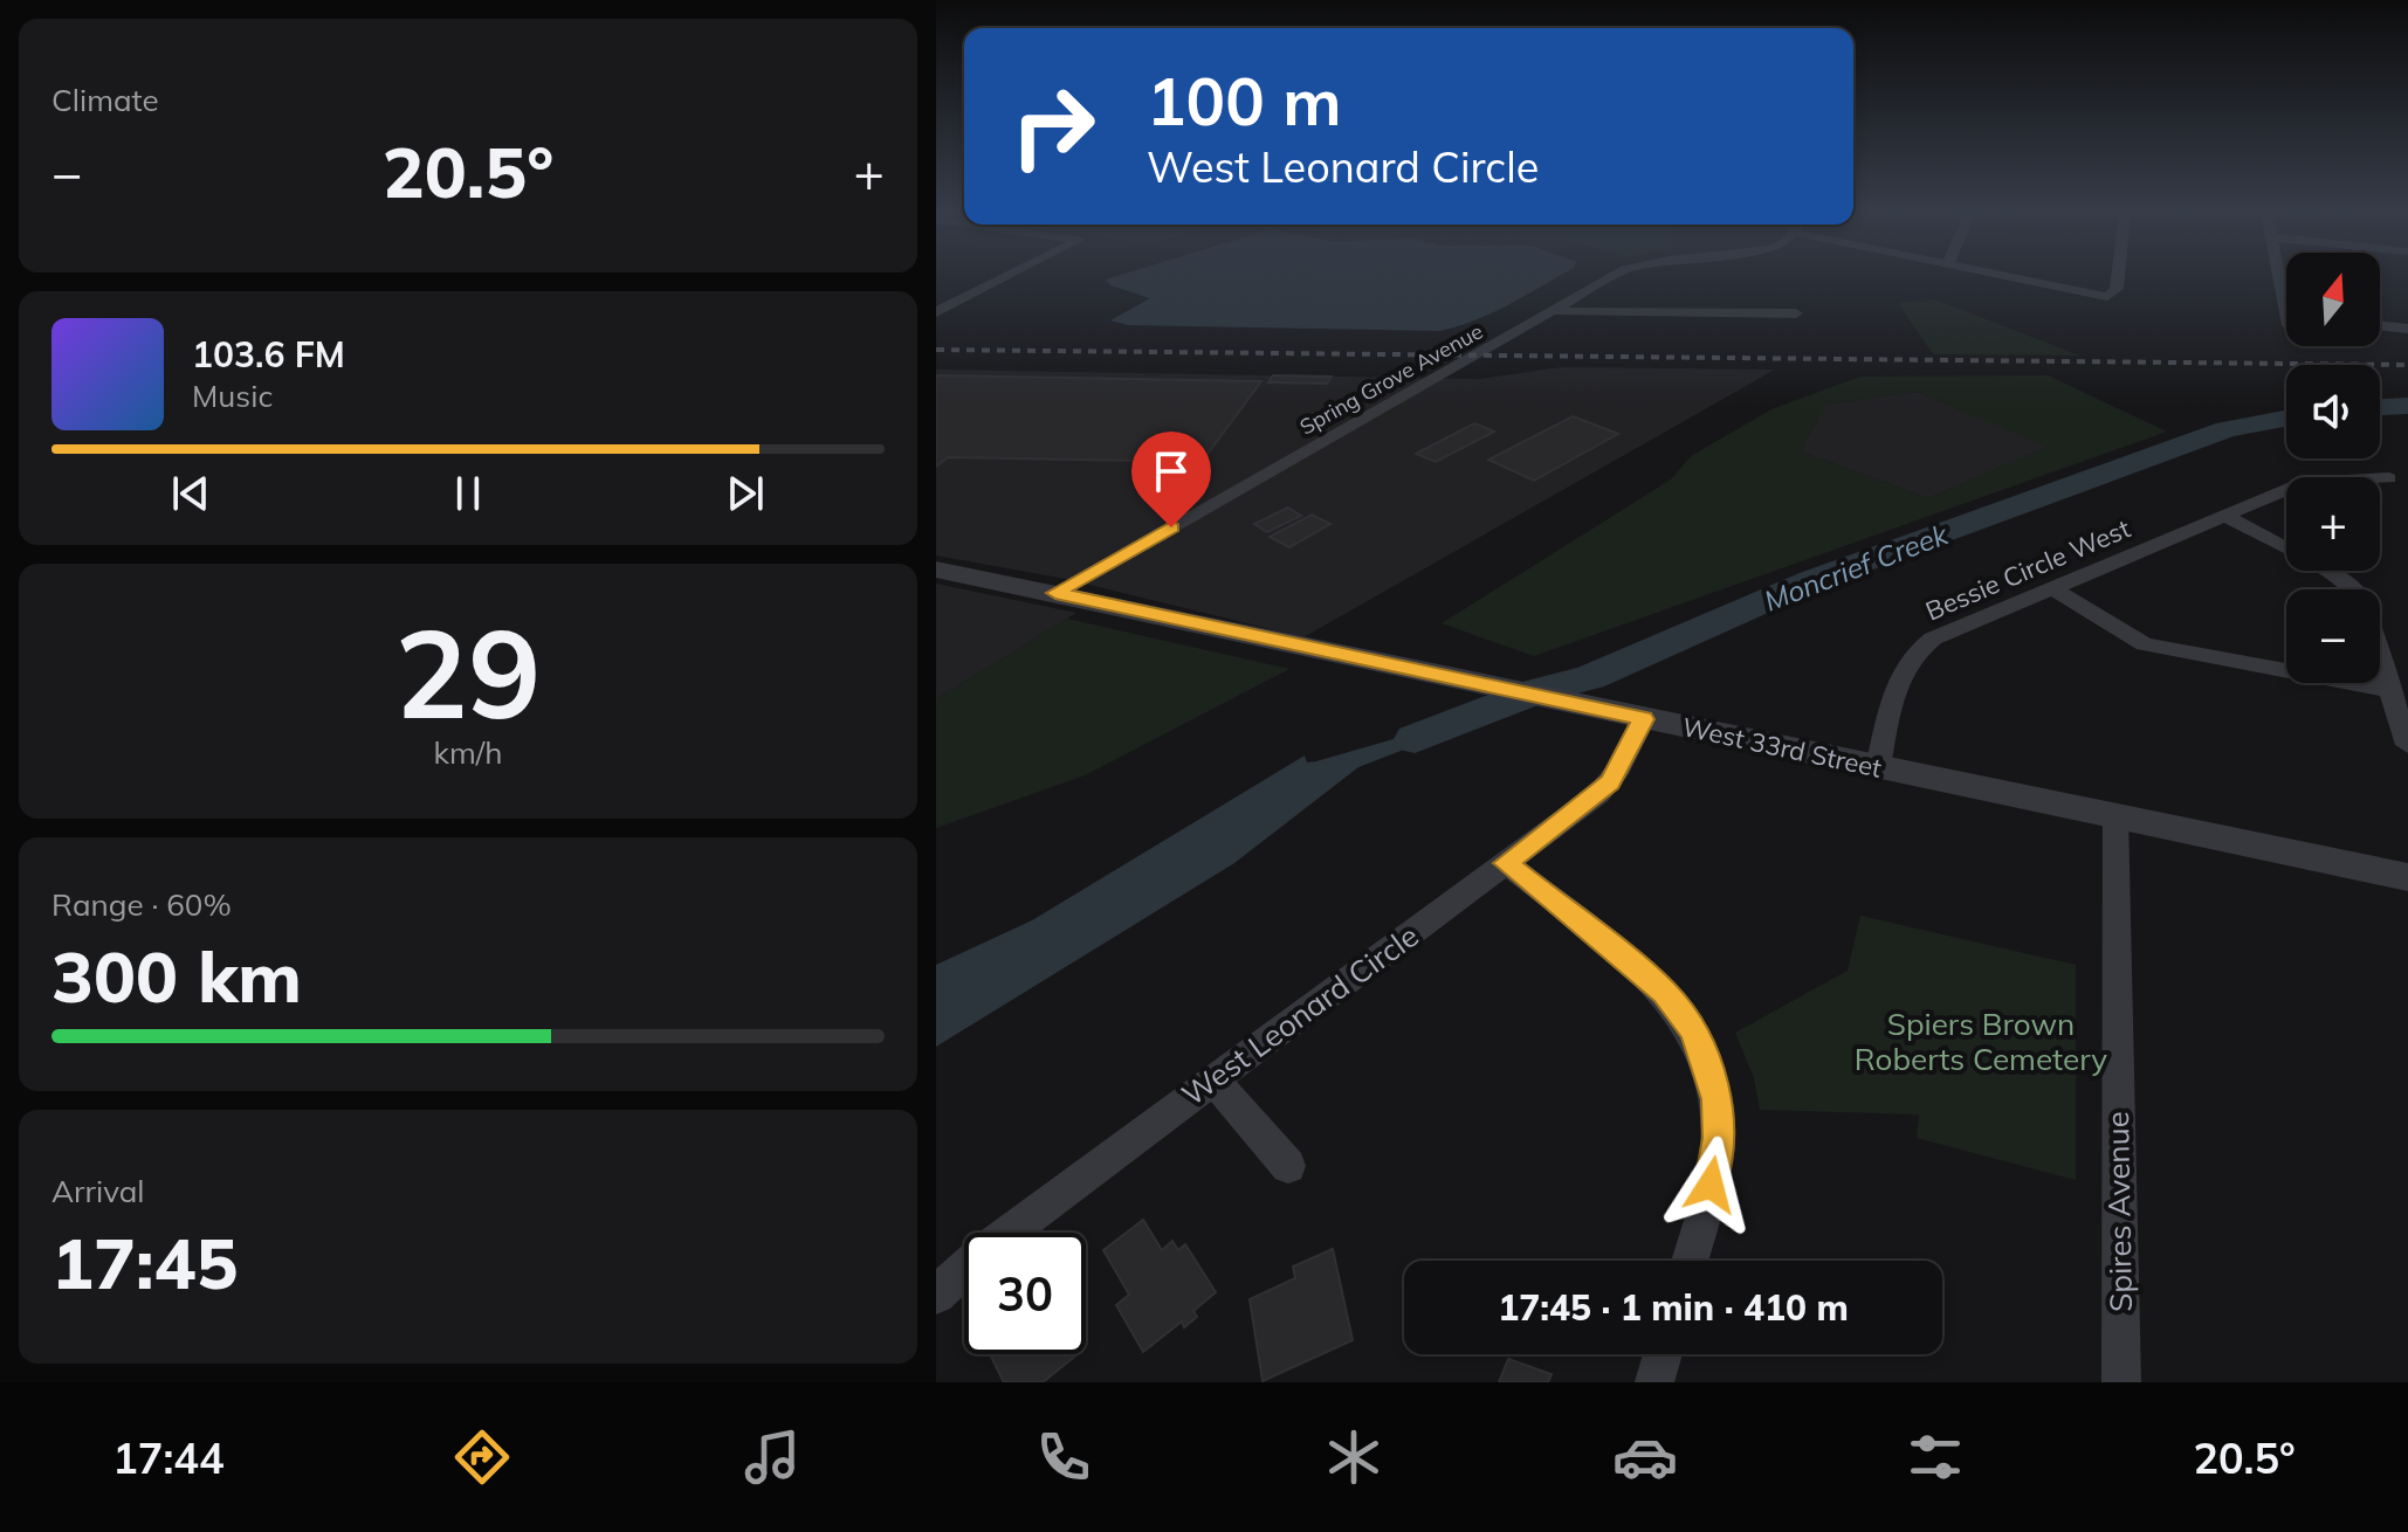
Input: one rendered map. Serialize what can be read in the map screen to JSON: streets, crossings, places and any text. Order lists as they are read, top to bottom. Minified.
{"streets":{"street":["Spring Grove Avenue","Bessie Circle West","West 33rd Street","West Leonard Circle","Spires Avenue"]},"crossings":[["Spring Grove Avenue","West 33rd Street"],["Bessie Circle West","West 33rd Street"],["West 33rd Street","West Leonard Circle"],["West 33rd Street","Spires Avenue"]],"water":["Moncrief Creek"],"parks":["Spiers Brown Roberts Cemetery"],"north":"top","page":{"tile":["Climate",["29","km/h"],["Range · 60%","300 km"],["Arrival","17:45"]],"turn":["100 m","West Leonard Circle"],"heat":["−","20.5°","+"],"map_buttons":["+","−"],"song":["103.6 FM","Music"],"limit":"30","trip":"17:45 · 1 min · 410 m","tabs":["17:44","20.5°"]}}
